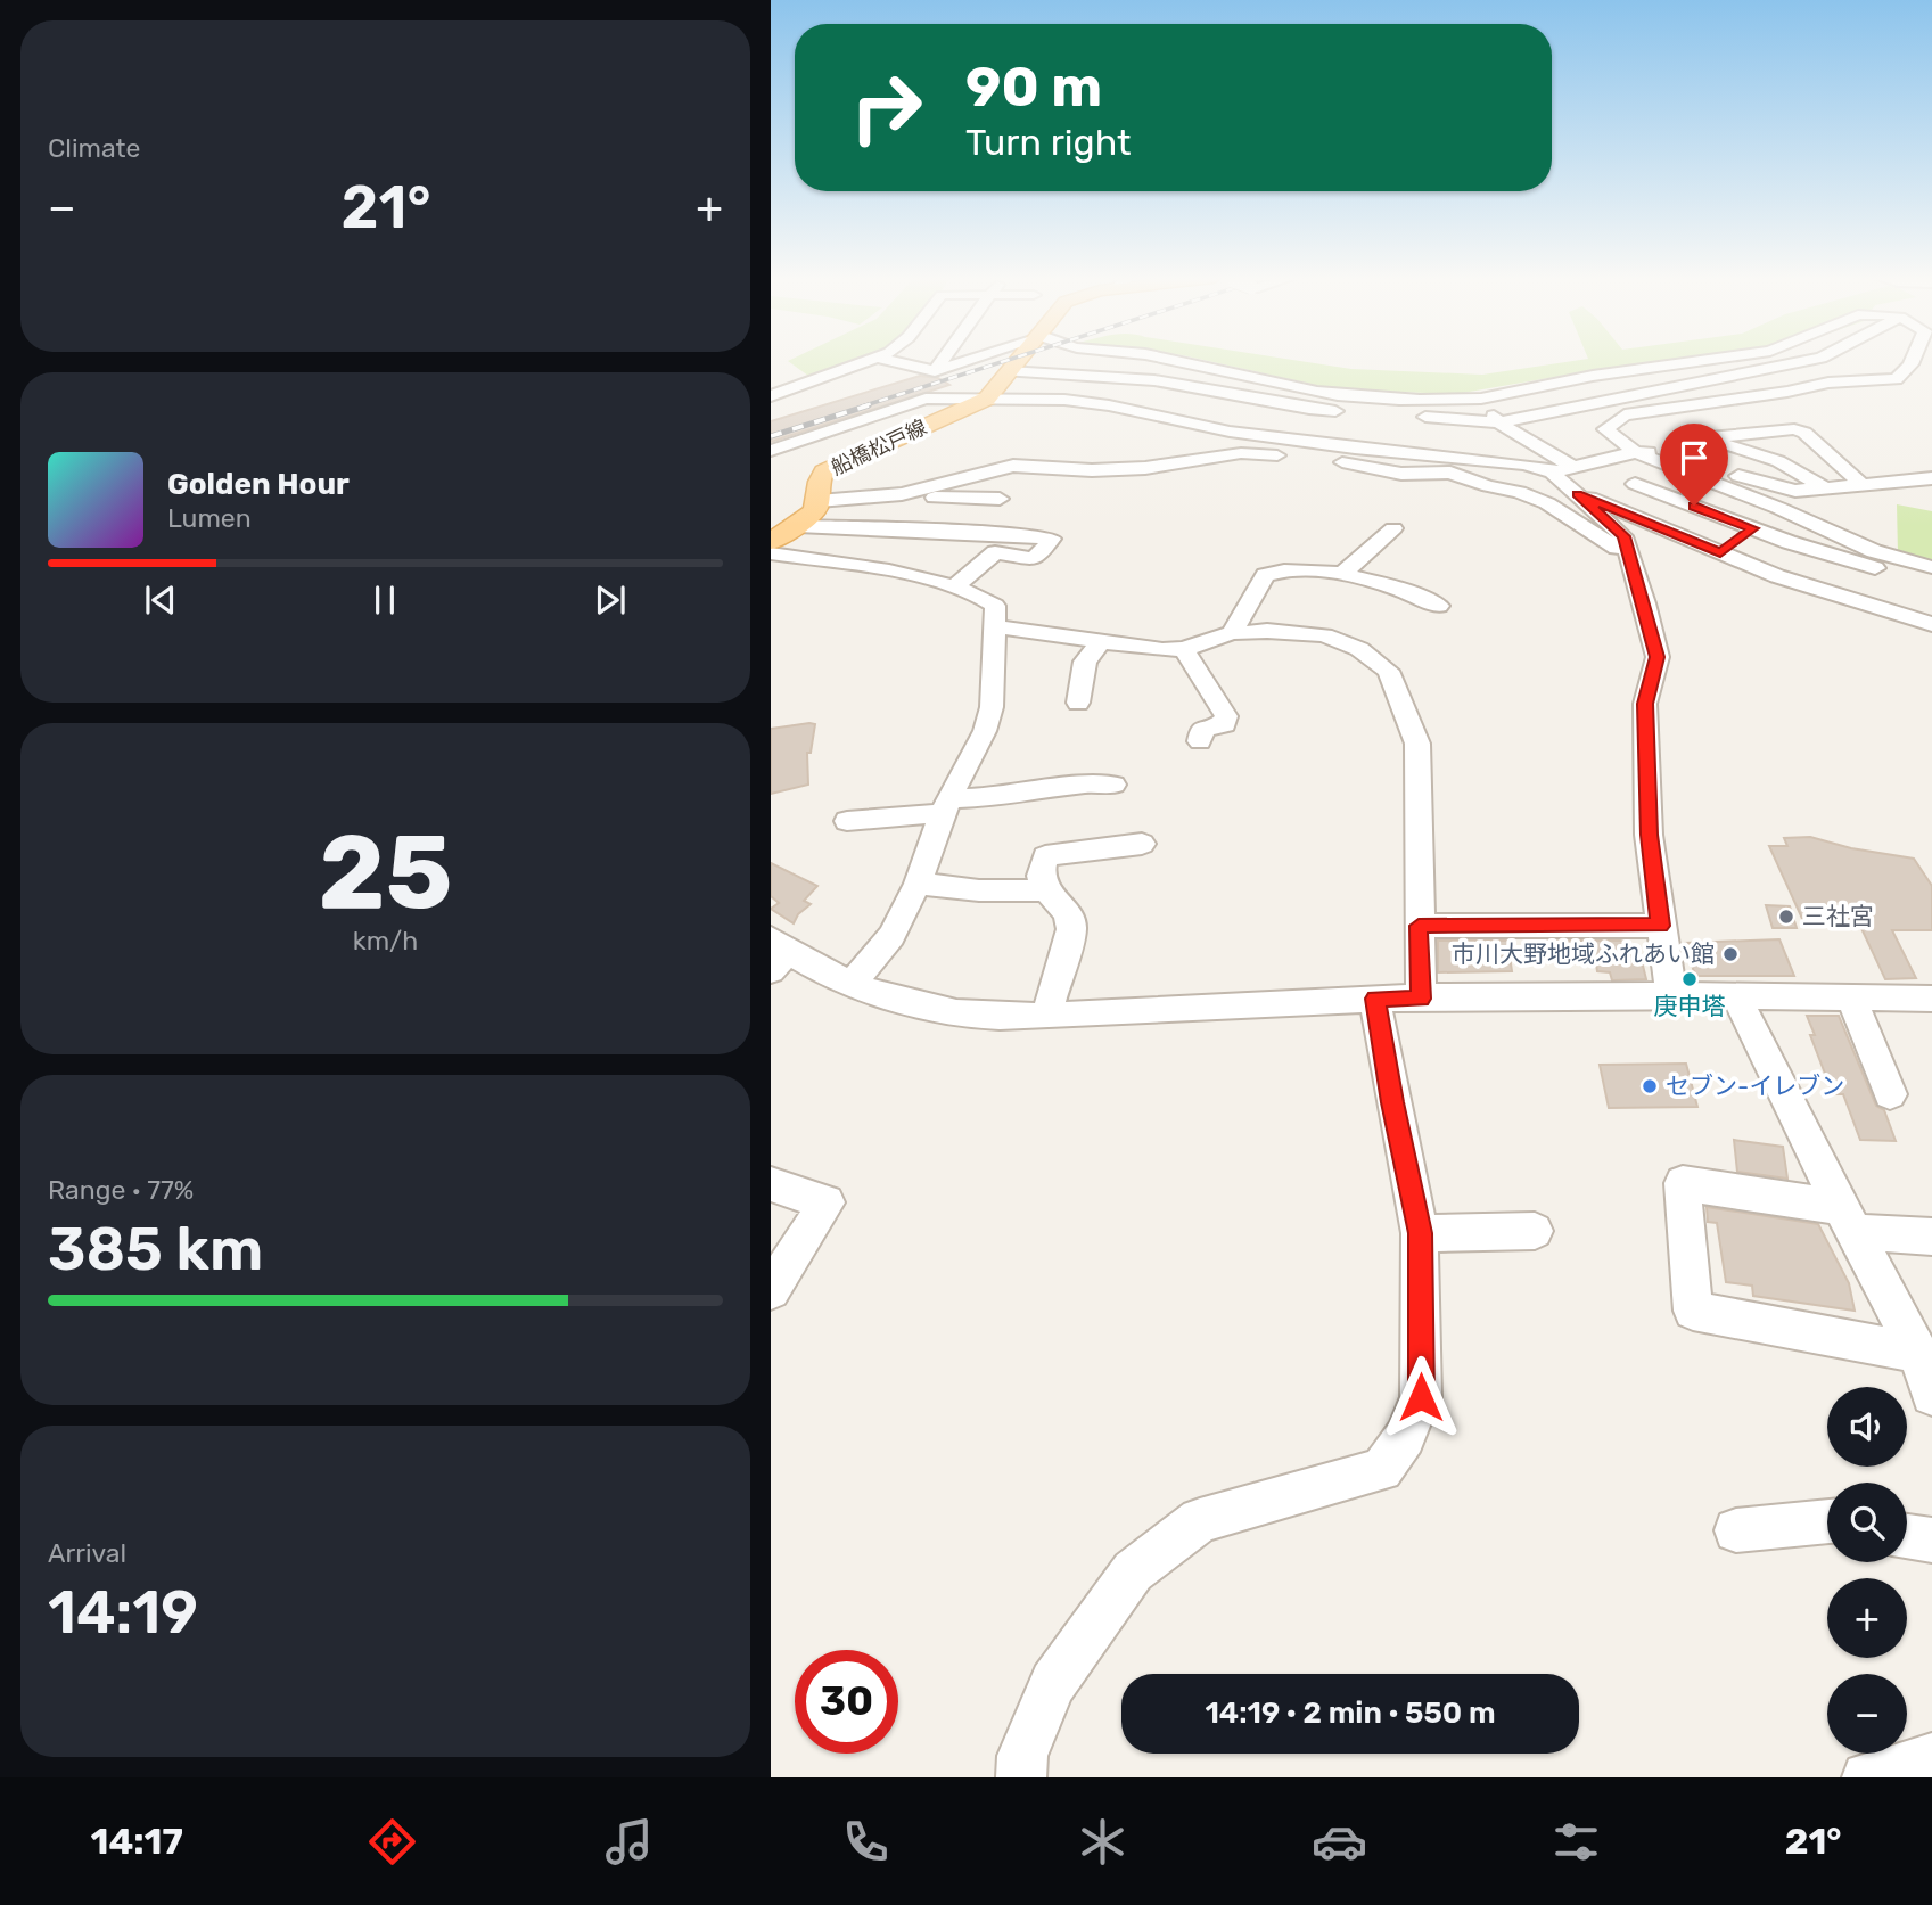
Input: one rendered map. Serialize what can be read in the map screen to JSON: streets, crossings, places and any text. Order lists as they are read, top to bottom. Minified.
{"streets":{"main road":["船橋松戸線"]},"places":["三社宮","市川大野地域ふれあい館","庚申塔","セブン-イレブン"],"page":{"tile":["Climate",["25","km/h"],["Range · 77%","385 km"],["Arrival","14:19"]],"turn":["90 m","Turn right"],"heat":["−","21°","+"],"song":["Golden Hour","Lumen"],"map_buttons":["+","−"],"limit":"30","trip":"14:19 · 2 min · 550 m","tabs":["14:17","21°"]}}
